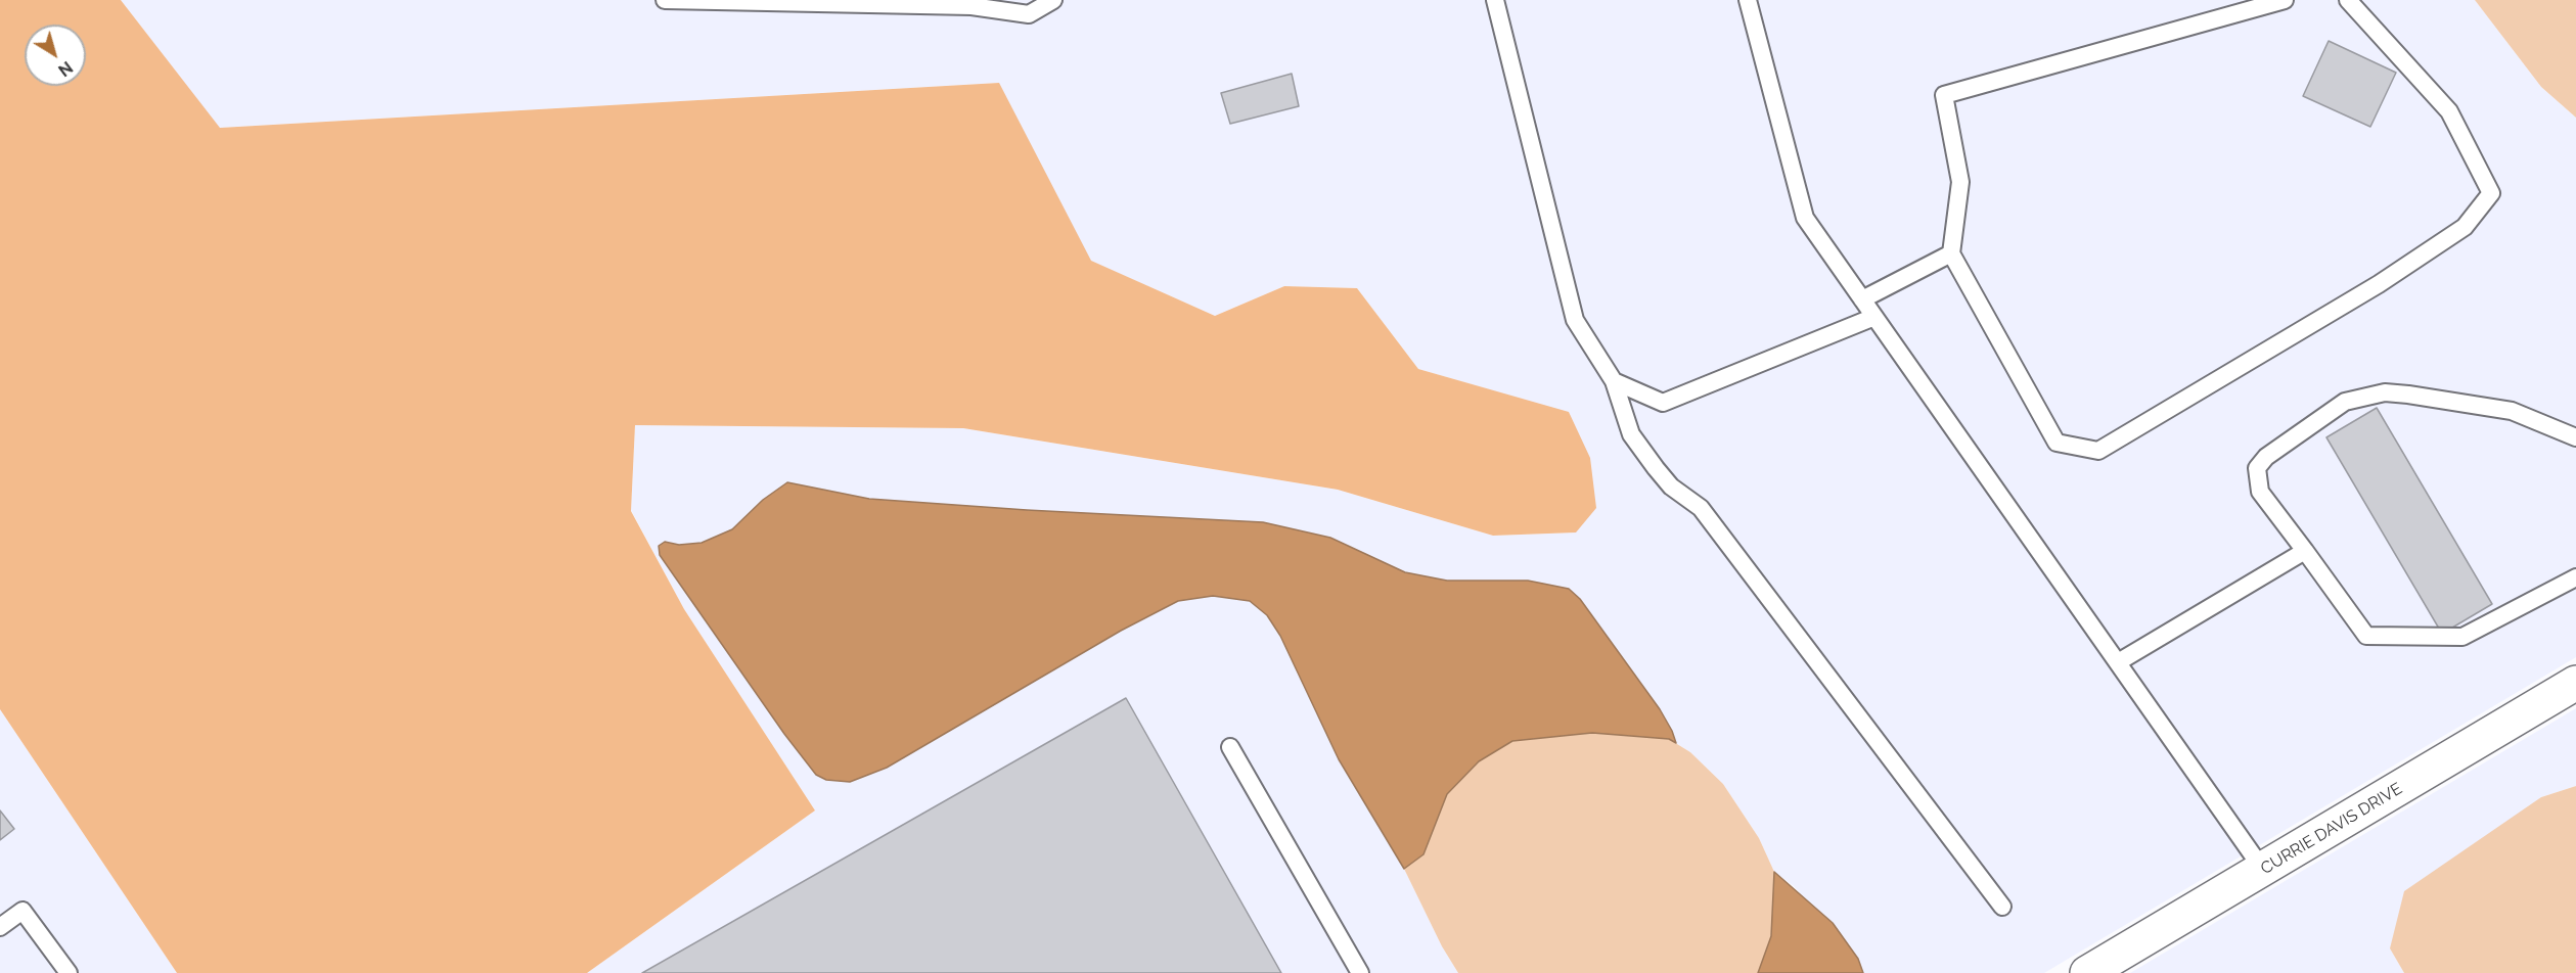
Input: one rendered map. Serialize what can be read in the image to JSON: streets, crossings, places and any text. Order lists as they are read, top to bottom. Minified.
{"streets":{"street":["CURRIE DAVIS DRIVE"]},"north":"bottom right"}
